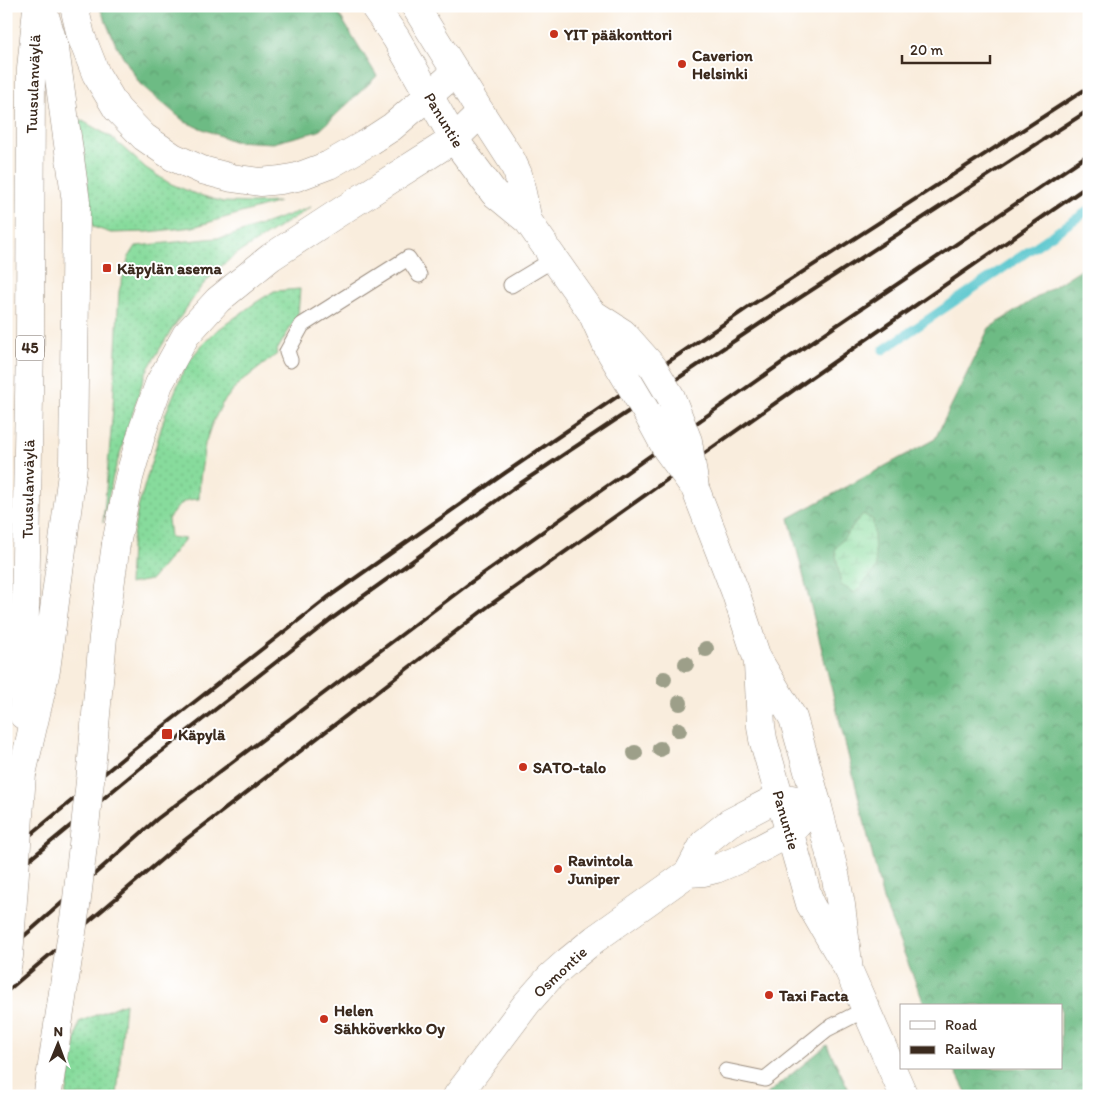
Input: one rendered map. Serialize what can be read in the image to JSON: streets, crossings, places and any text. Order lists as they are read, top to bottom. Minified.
{"streets":{"main road":["Tuusulanväylä","Panuntie","45","Osmontie"]},"crossings":[["Panuntie","Osmontie"]],"places":{"other":["YIT pääkonttori","Caverion Helsinki","SATO-talo","Ravintola Juniper","Taxi Facta","Helen Sähköverkko Oy"],"transit":["Käpylän asema","Käpylä"]},"legend":["Road","Railway"],"scale_bar":"20 m","north":"top"}
